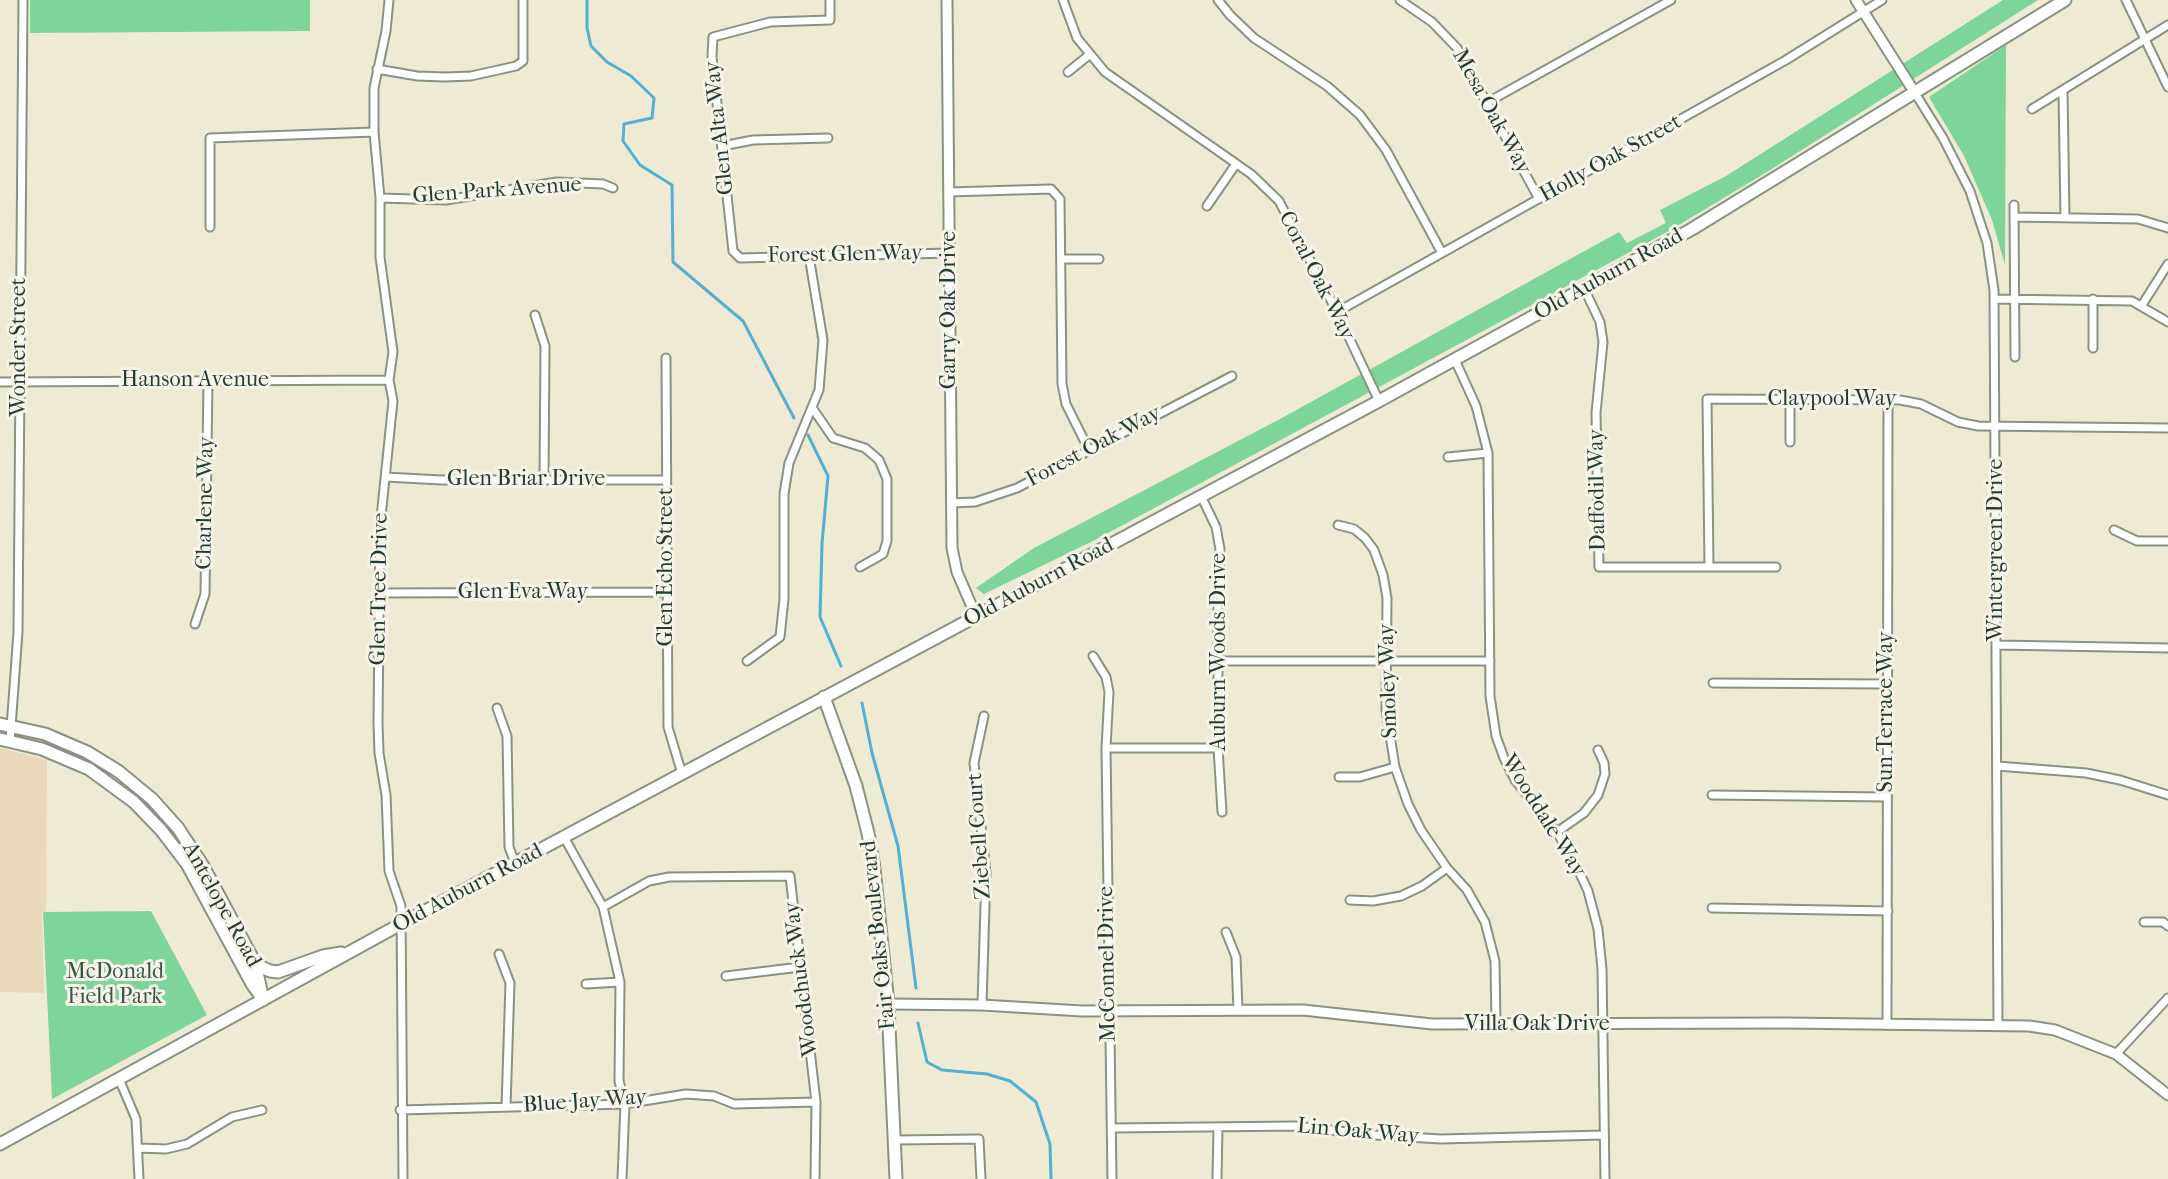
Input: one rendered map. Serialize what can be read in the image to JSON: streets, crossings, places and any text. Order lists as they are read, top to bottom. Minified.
{"streets":{"main road":["Old Auburn Road","Antelope Road","Fair Oaks Boulevard"],"street":["Mesa Oak Way","Glen Alta Way","Holly Oak Street","Glen Park Avenue","Forest Glen Way","Coral Oak Way","Garry Oak Drive","Wonder Street","Hanson Avenue","Claypool Way","Forest Oak Way","Glen Briar Drive","Daffodil Way","Charlene Way","Wintergreen Drive","Glen Echo Street","Glen Tree Drive","Glen Eva Way","Auburn Woods Drive","Smoley Way","Sun Terrace Way","Wooddale Way","Ziebell Court","McConnel Drive","Woodchuck Way","Villa Oak Drive","Blue Jay Way","Lin Oak Way"]},"crossings":[["Mesa Oak Way","Holly Oak Street"],["Glen Alta Way","Forest Glen Way"],["Holly Oak Street","Coral Oak Way"],["Glen Park Avenue","Glen Tree Drive"],["Forest Glen Way","Garry Oak Drive"],["Old Auburn Road","Coral Oak Way"],["Old Auburn Road","Garry Oak Drive"],["Old Auburn Road","Daffodil Way"],["Old Auburn Road","Wintergreen Drive"],["Old Auburn Road","Glen Echo Street"],["Old Auburn Road","Glen Tree Drive"],["Old Auburn Road","Auburn Woods Drive"],["Old Auburn Road","Wooddale Way"],["Old Auburn Road","Antelope Road"],["Old Auburn Road","Fair Oaks Boulevard"],["Garry Oak Drive","Forest Oak Way"],["Wonder Street","Hanson Avenue"],["Wonder Street","Antelope Road"],["Hanson Avenue","Charlene Way"],["Hanson Avenue","Glen Tree Drive"],["Claypool Way","Daffodil Way"],["Claypool Way","Wintergreen Drive"],["Claypool Way","Sun Terrace Way"],["Glen Briar Drive","Glen Echo Street"],["Glen Briar Drive","Glen Tree Drive"],["Wintergreen Drive","Villa Oak Drive"],["Glen Echo Street","Glen Eva Way"],["Glen Tree Drive","Glen Eva Way"],["Glen Tree Drive","Blue Jay Way"],["Smoley Way","Villa Oak Drive"],["Sun Terrace Way","Villa Oak Drive"],["Wooddale Way","Villa Oak Drive"],["Wooddale Way","Lin Oak Way"],["Ziebell Court","Villa Oak Drive"],["Fair Oaks Boulevard","Villa Oak Drive"],["McConnel Drive","Villa Oak Drive"],["McConnel Drive","Lin Oak Way"],["Woodchuck Way","Blue Jay Way"]],"parks":["McDonald Field Park"]}
